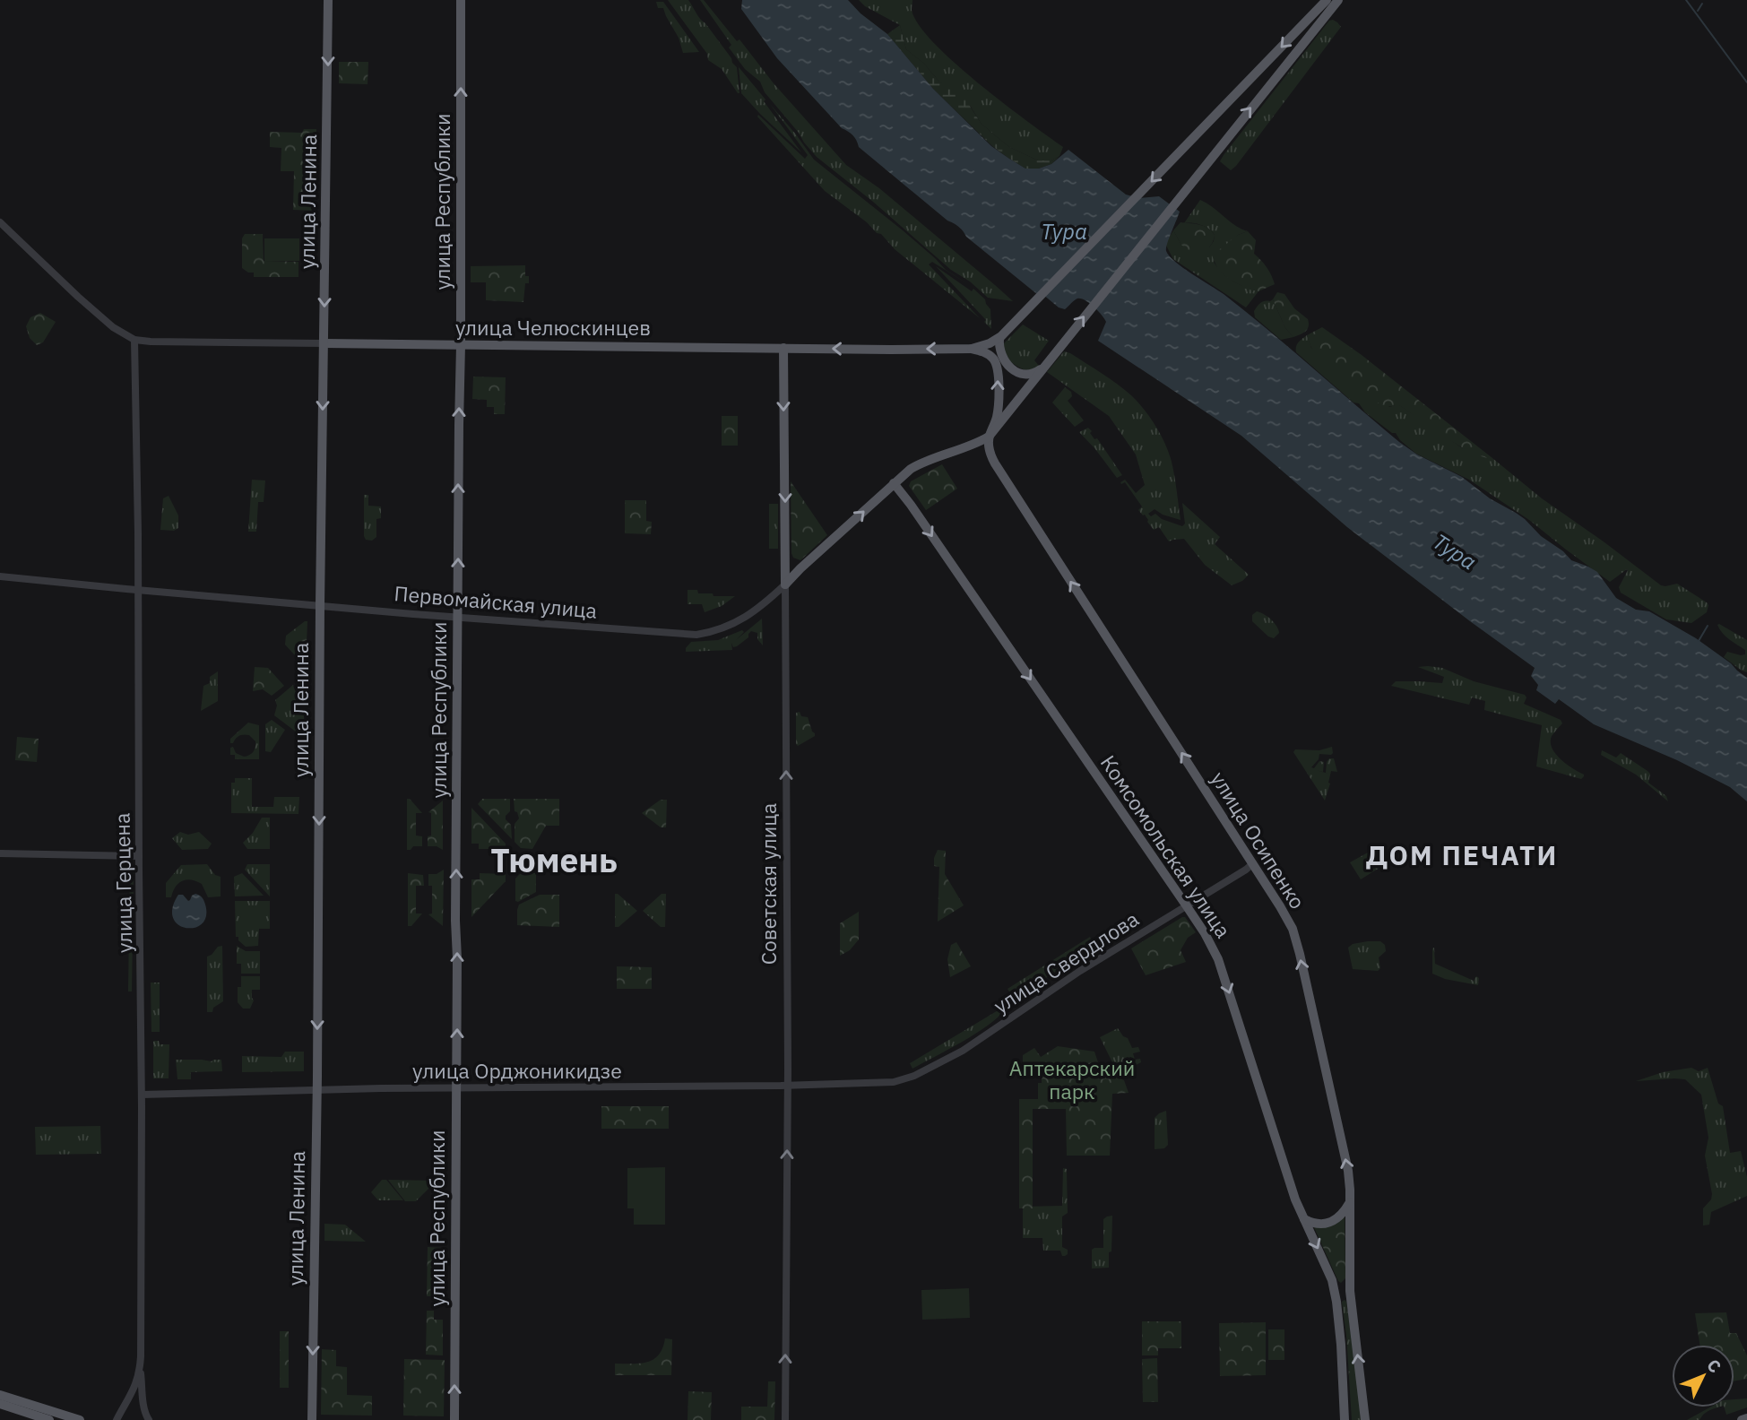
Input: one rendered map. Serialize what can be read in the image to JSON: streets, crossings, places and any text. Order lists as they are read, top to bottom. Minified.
{"streets":{"main road":["улица Ленина","улица Республики","улица Челюскинцев","Первомайская улица","улица Осипенко","Комсомольская улица","Советская улица"],"street":["улица Герцена","улица Свердлова","улица Орджоникидзе"]},"crossings":[["улица Ленина","улица Челюскинцев"],["улица Ленина","Первомайская улица"],["улица Ленина","улица Орджоникидзе"],["улица Республики","улица Челюскинцев"],["улица Республики","Первомайская улица"],["улица Республики","улица Орджоникидзе"],["улица Челюскинцев","улица Герцена"],["улица Челюскинцев","Советская улица"],["Первомайская улица","улица Осипенко"],["Первомайская улица","Комсомольская улица"],["Первомайская улица","улица Герцена"],["Первомайская улица","Советская улица"],["улица Осипенко","улица Свердлова"],["Комсомольская улица","улица Свердлова"],["улица Герцена","улица Орджоникидзе"],["Советская улица","улица Орджоникидзе"],["улица Свердлова","улица Орджоникидзе"]],"one_way":["улица Ленина","улица Республики","улица Осипенко","Комсомольская улица"],"districts":["ДОМ ПЕЧАТИ","Тюмень"],"water":["Тура"],"parks":["Аптекарский парк"],"north":"top right"}
